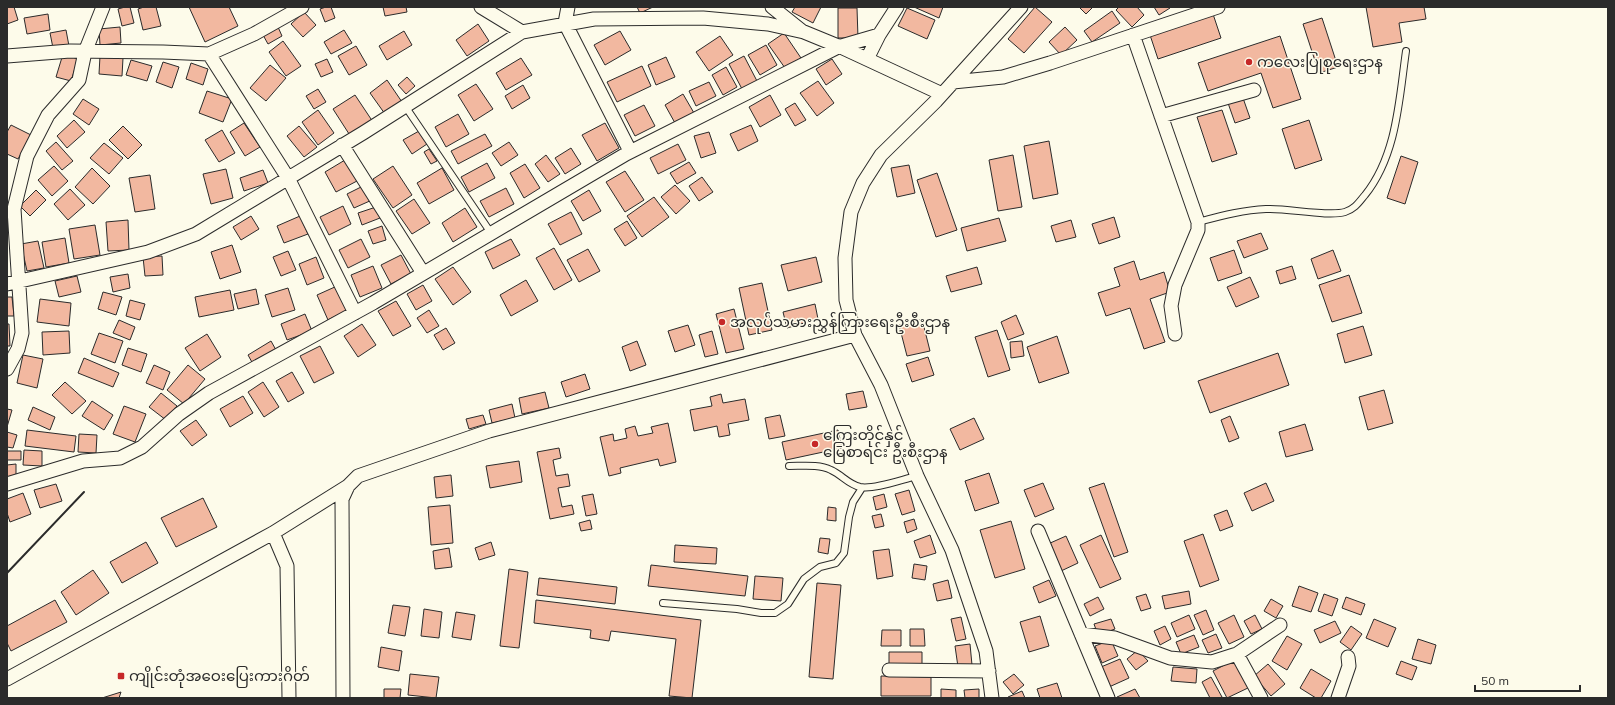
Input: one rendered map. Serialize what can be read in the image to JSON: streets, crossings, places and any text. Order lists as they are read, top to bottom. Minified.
{"places":{"other":["ကလေးပြုစုရေးဌာန","အလုပ်သမားညွှန်ကြားရေးဦးစီးဌာန","ကြေးတိုင်နှင့် မြေစာရင်း ဦးစီးဌာန"],"transit":["ကျိုင်းတုံအဝေးပြေးကားဂိတ်"]},"scale_bar":"50 m"}
